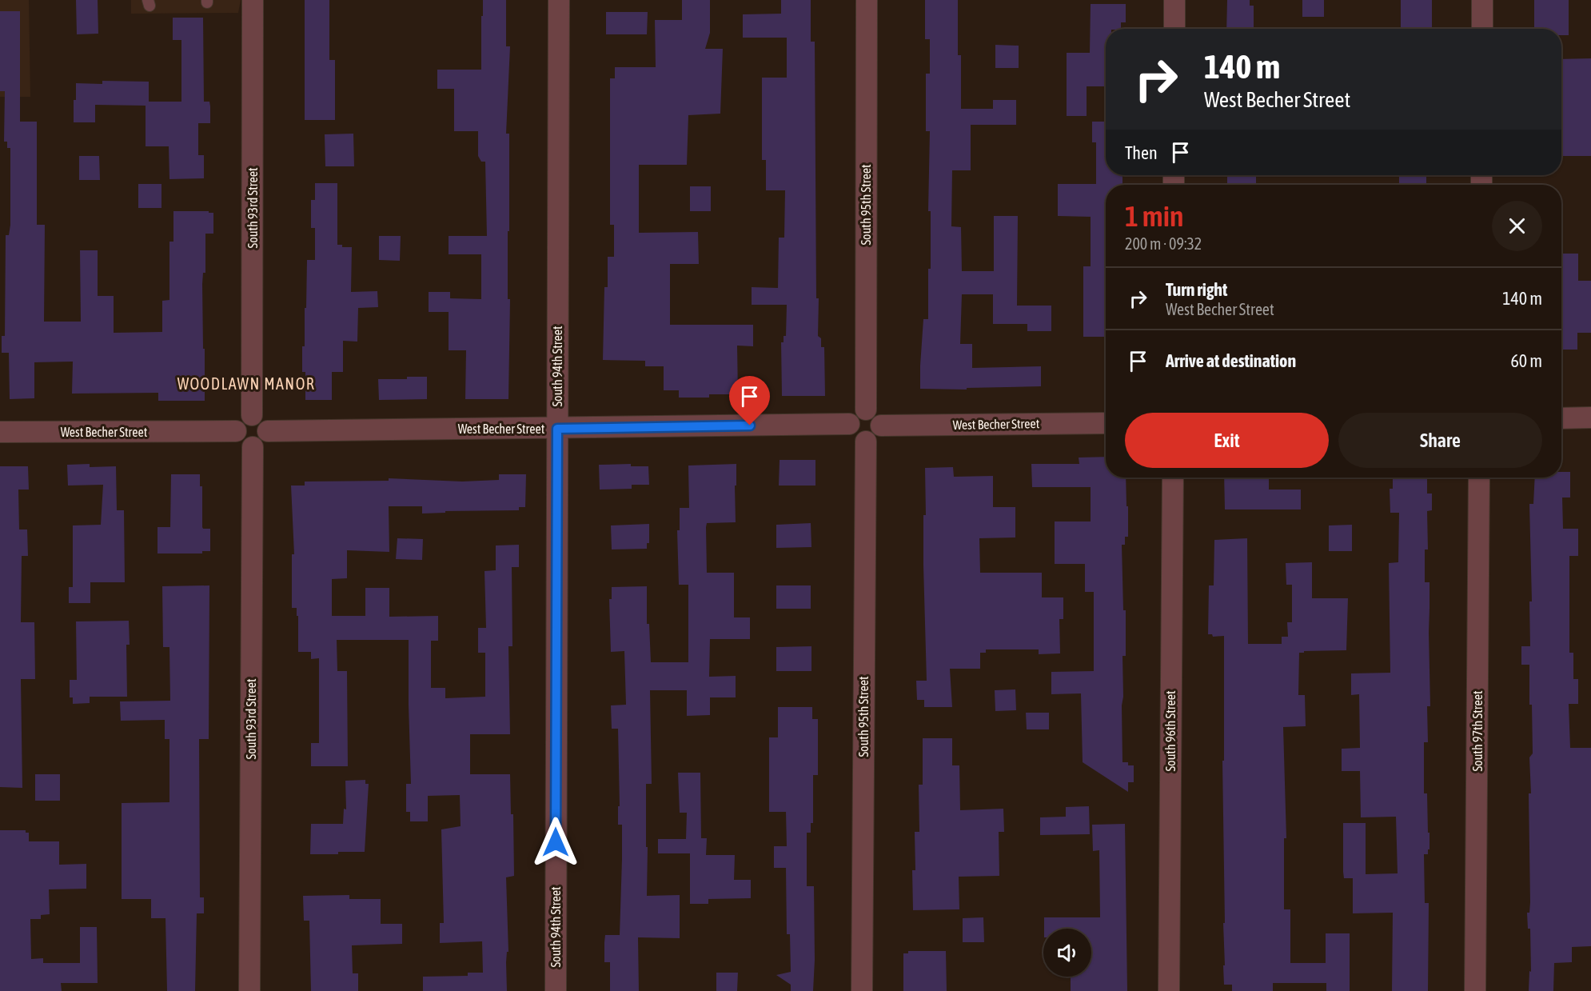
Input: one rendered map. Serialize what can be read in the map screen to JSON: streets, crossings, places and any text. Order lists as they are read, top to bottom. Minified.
{"streets":{"street":["South 95th Street","South 93rd Street","South 94th Street","West Becher Street","South 96th Street","South 97th Street"]},"crossings":[["South 95th Street","West Becher Street"],["South 93rd Street","West Becher Street"],["South 94th Street","West Becher Street"]],"districts":["WOODLAWN MANOR"],"page":{"turn":["140 m","West Becher Street"],"then":"Then","heading":["1 min","200 m · 09:32"],"list":[{"name":"Turn right","note":"West Becher Street","value":"140 m"},{"name":"Arrive at destination","value":"60 m"}],"buttons":["Exit","Share"]}}
